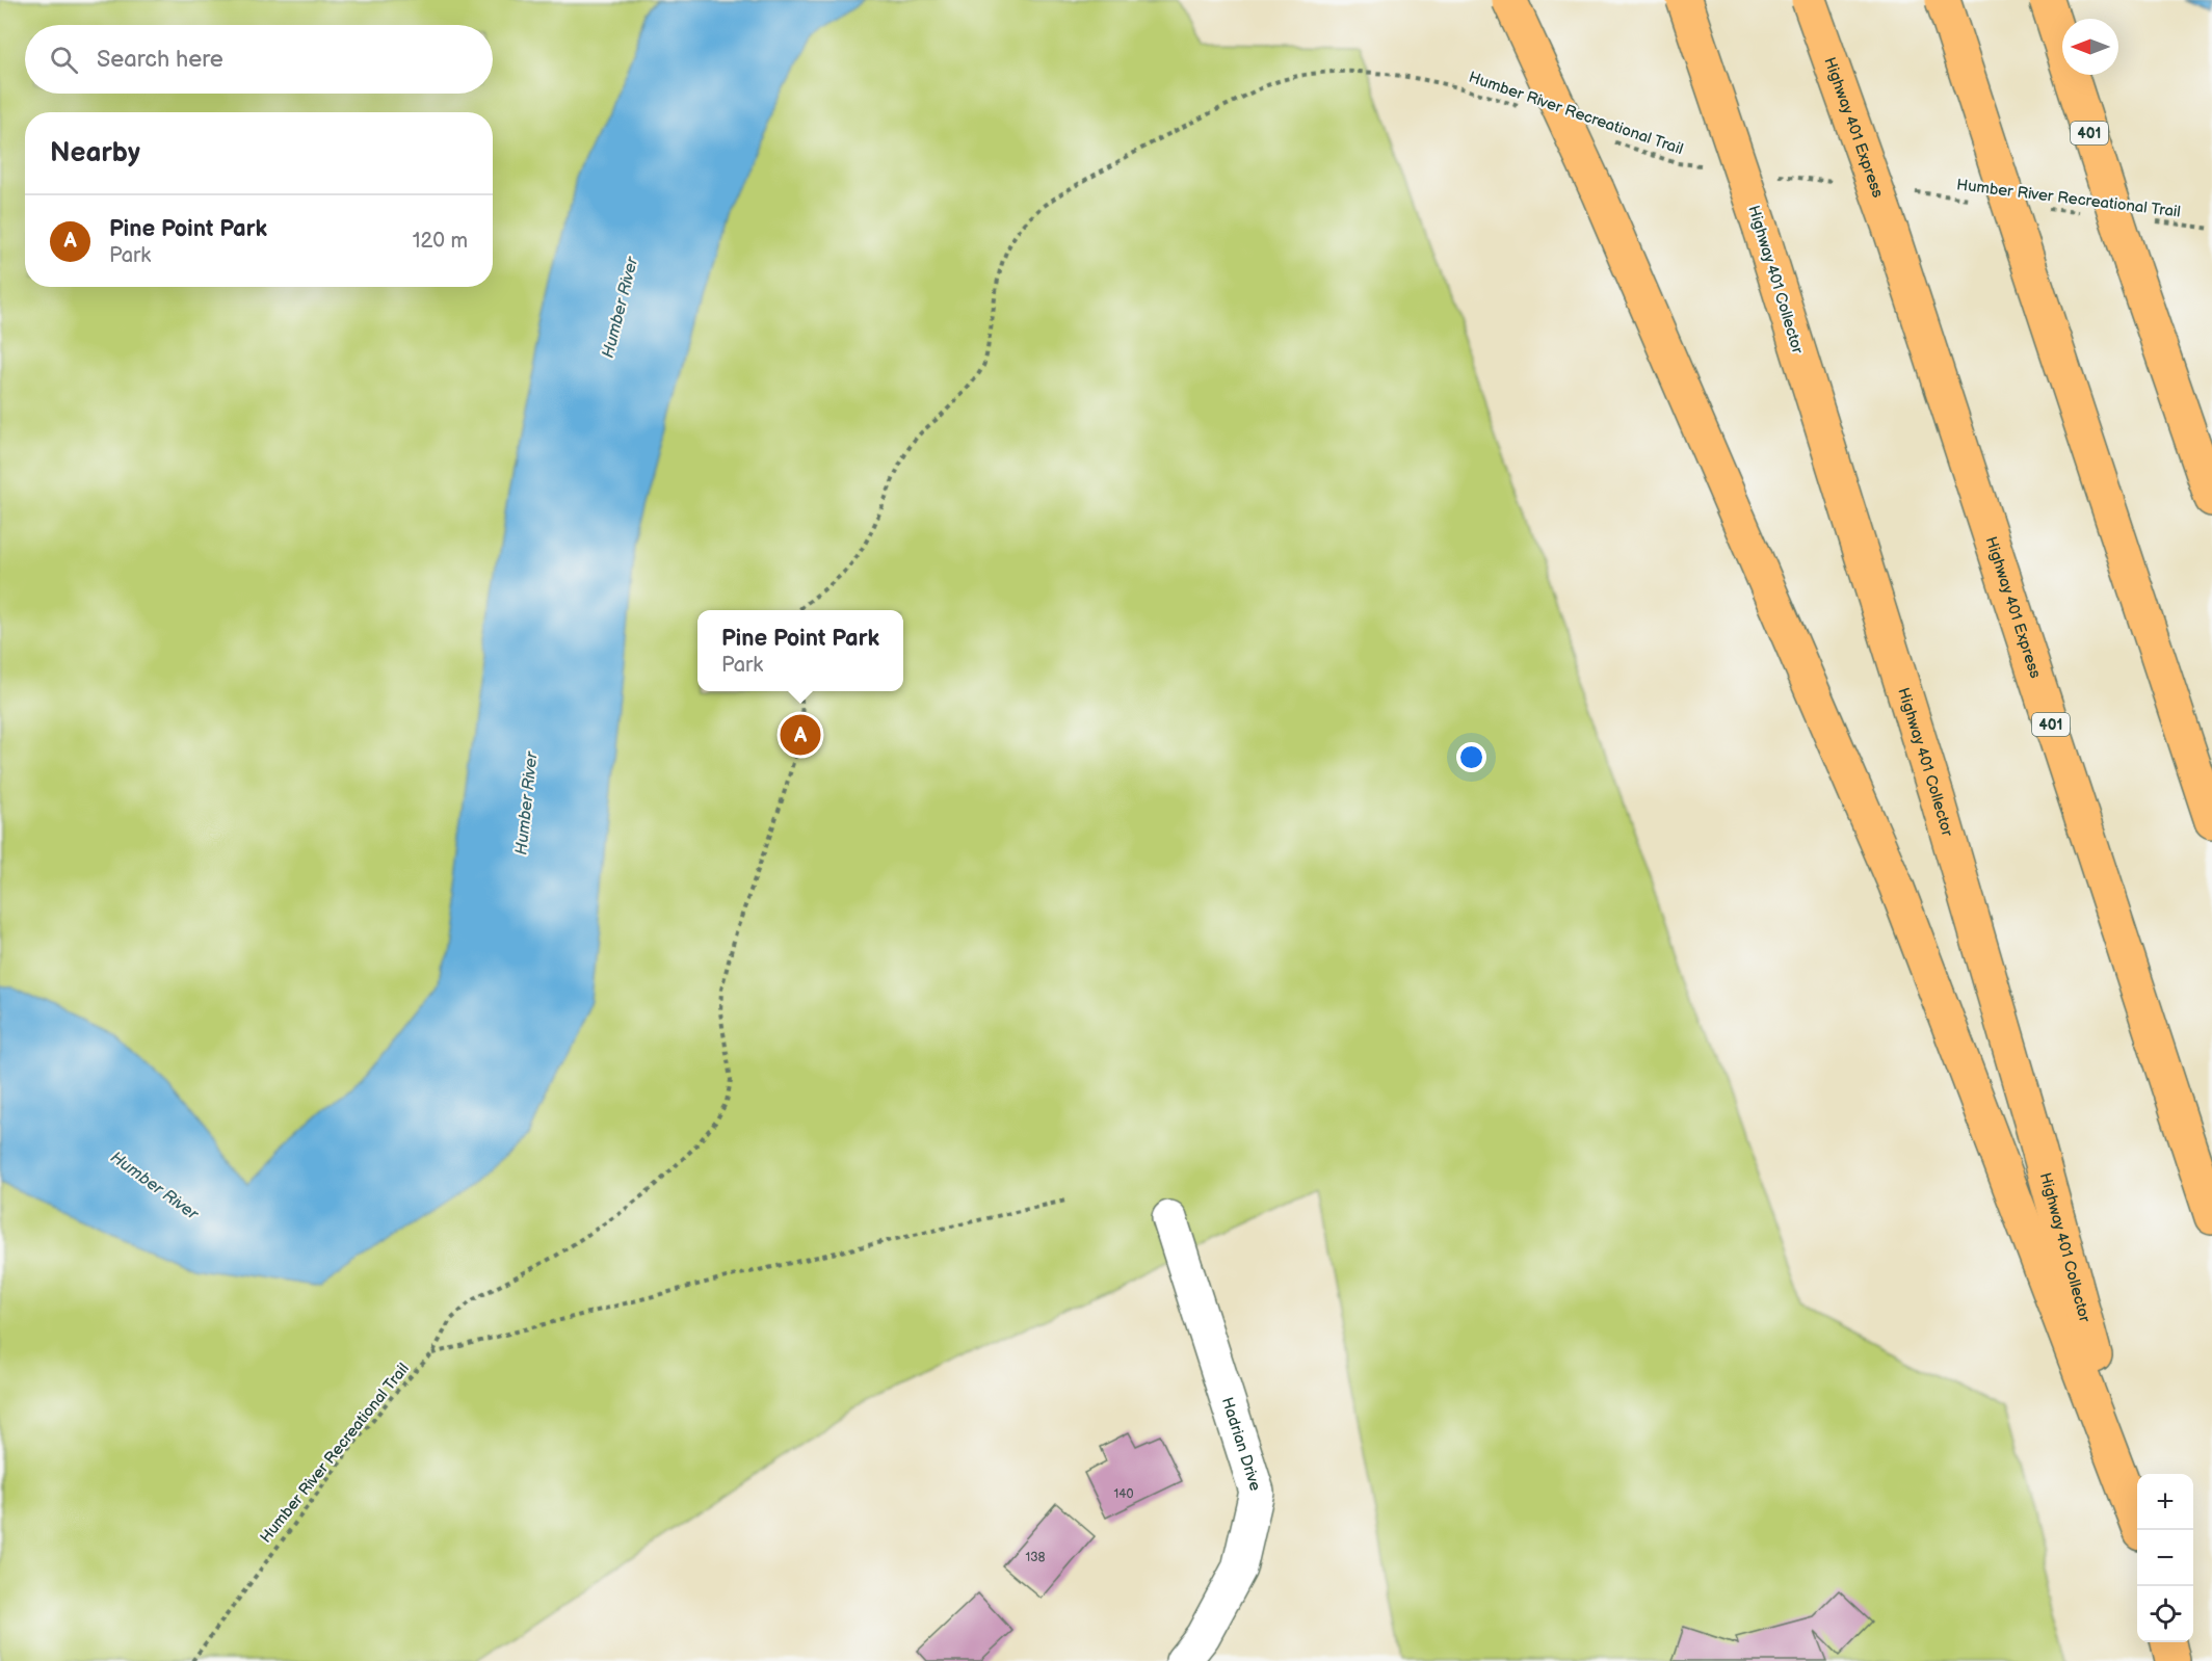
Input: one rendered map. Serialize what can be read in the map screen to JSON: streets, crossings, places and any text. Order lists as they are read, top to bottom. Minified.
{"streets":{"highway":["Highway 401 Express","401","Highway 401 Collector"],"street":["Hadrian Drive"],"path":["Humber River Recreational Trail"]},"water":["Humber River"],"house_numbers":["140","138"],"north":"left","page":{"search":"Search here","heading":"Nearby","list":[{"mark":"A","name":"Pine Point Park","note":"Park","value":"120 m"}],"popup":["Pine Point Park","Park"],"pins":"A","map_buttons":["+","−"]}}
